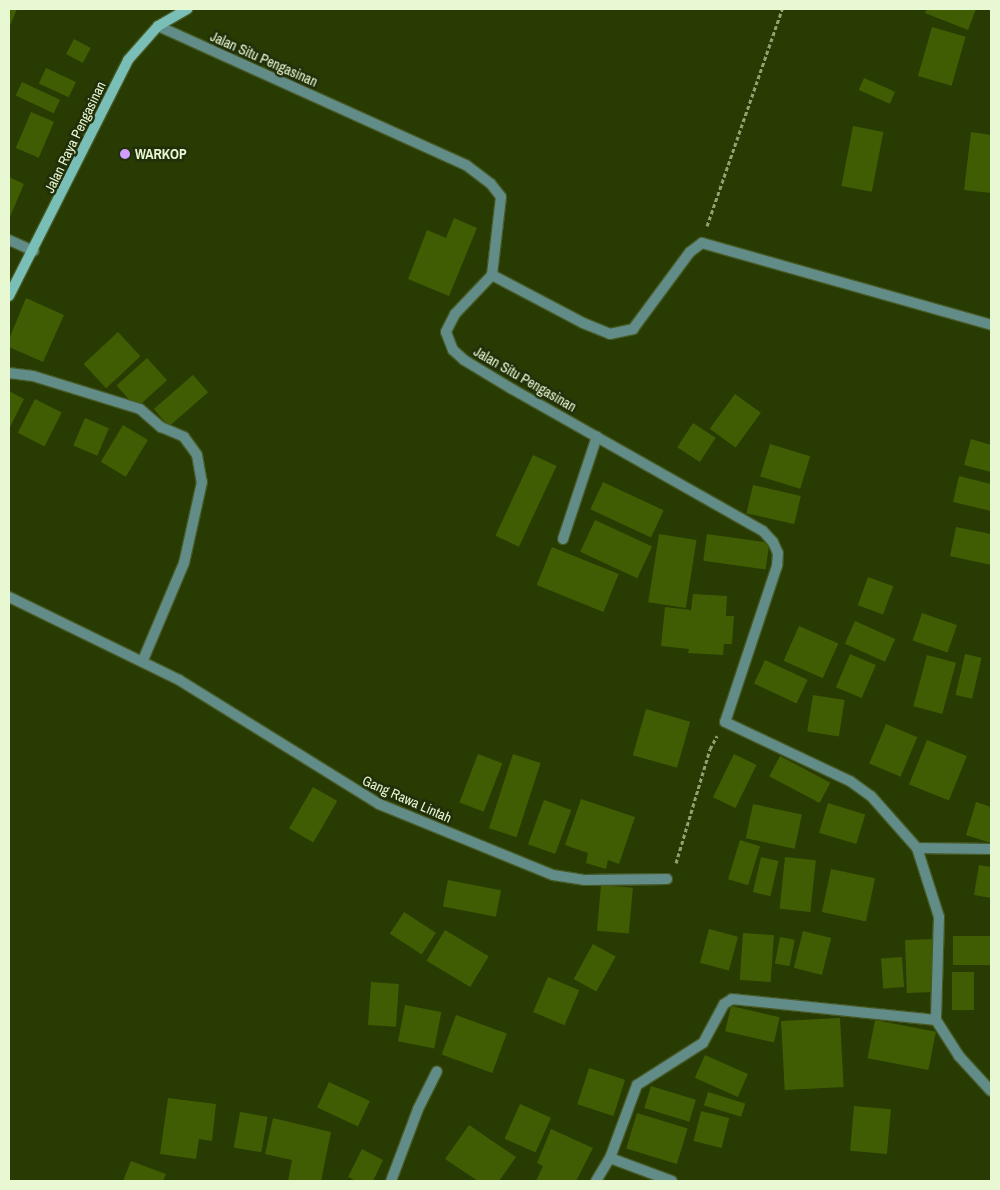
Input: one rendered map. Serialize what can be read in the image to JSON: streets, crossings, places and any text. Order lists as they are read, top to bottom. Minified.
{"streets":{"main road":["Jalan Raya Pengasinan"],"street":["Jalan Situ Pengasinan","Gang Rawa Lintah"]},"crossings":[["Jalan Situ Pengasinan","Jalan Raya Pengasinan"]],"places":["WARKOP"]}
